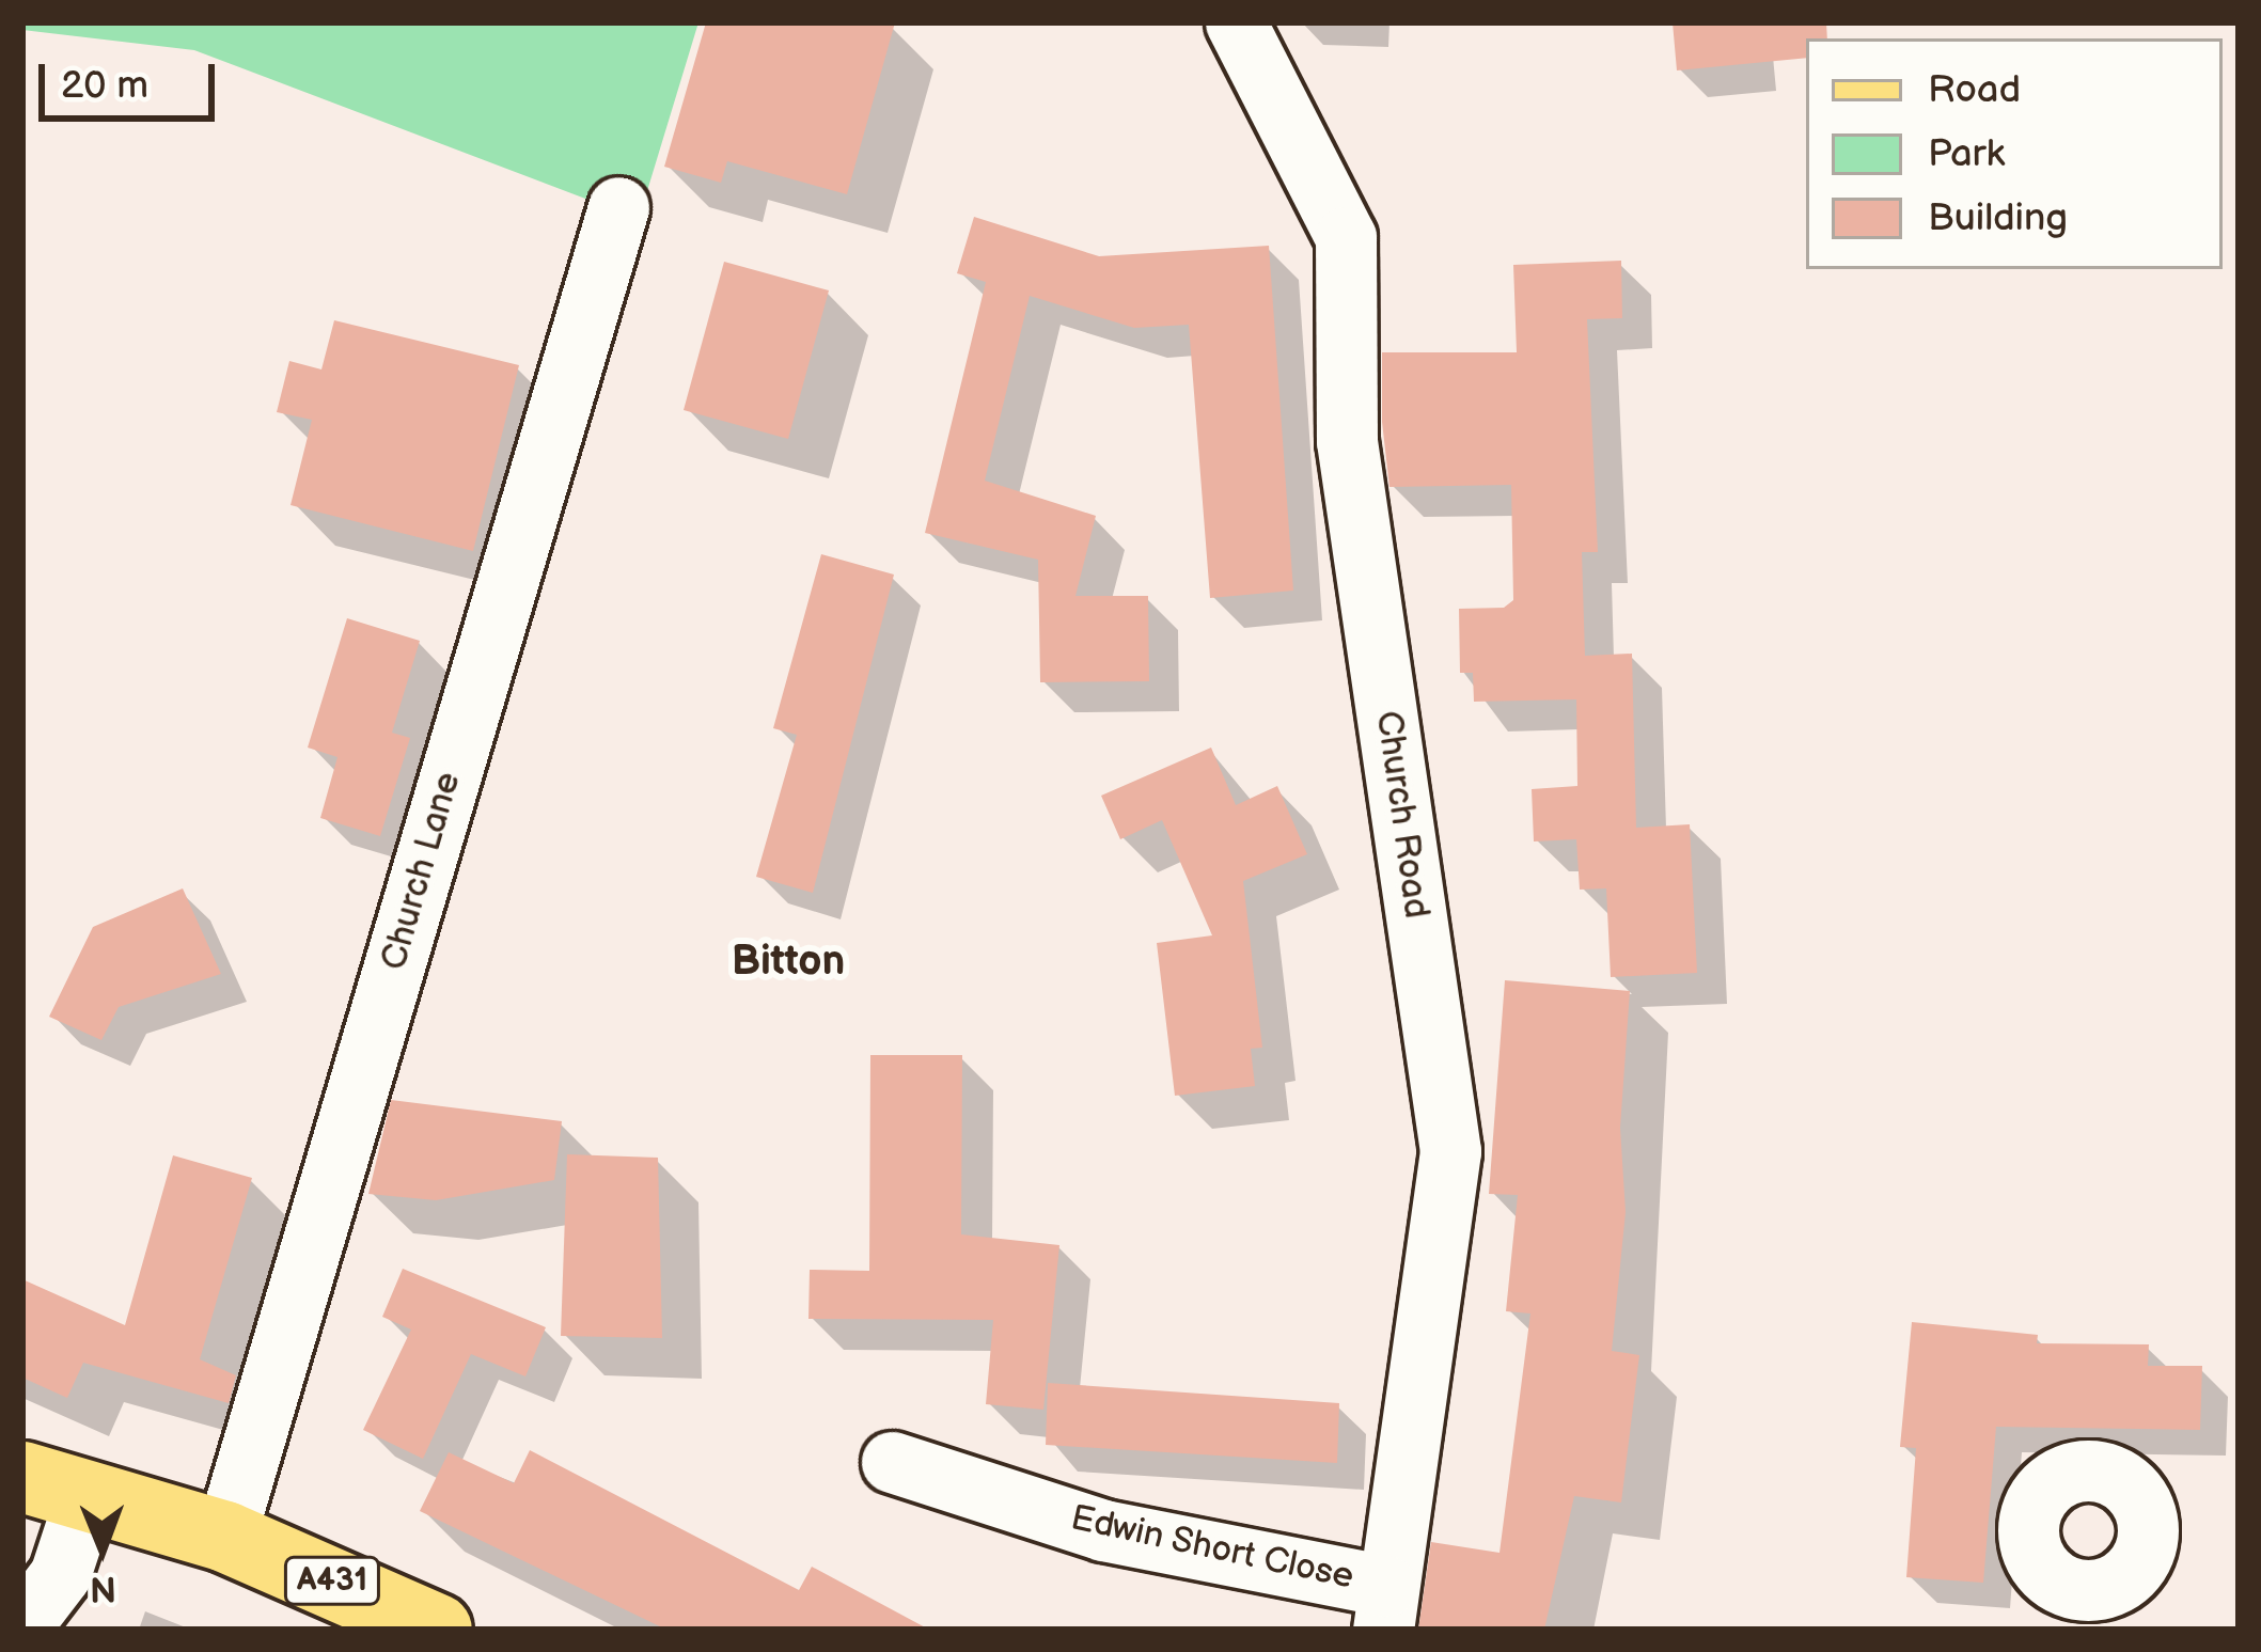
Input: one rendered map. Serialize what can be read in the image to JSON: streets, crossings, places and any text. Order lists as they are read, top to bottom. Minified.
{"streets":{"main road":["A431"],"street":["Church Road","Church Lane","Edwin Short Close"]},"crossings":[["Church Road","Edwin Short Close"],["Church Lane","A431"]],"districts":["Bitton"],"legend":["Road","Park","Building"],"scale_bar":"20 m","north":"bottom"}
